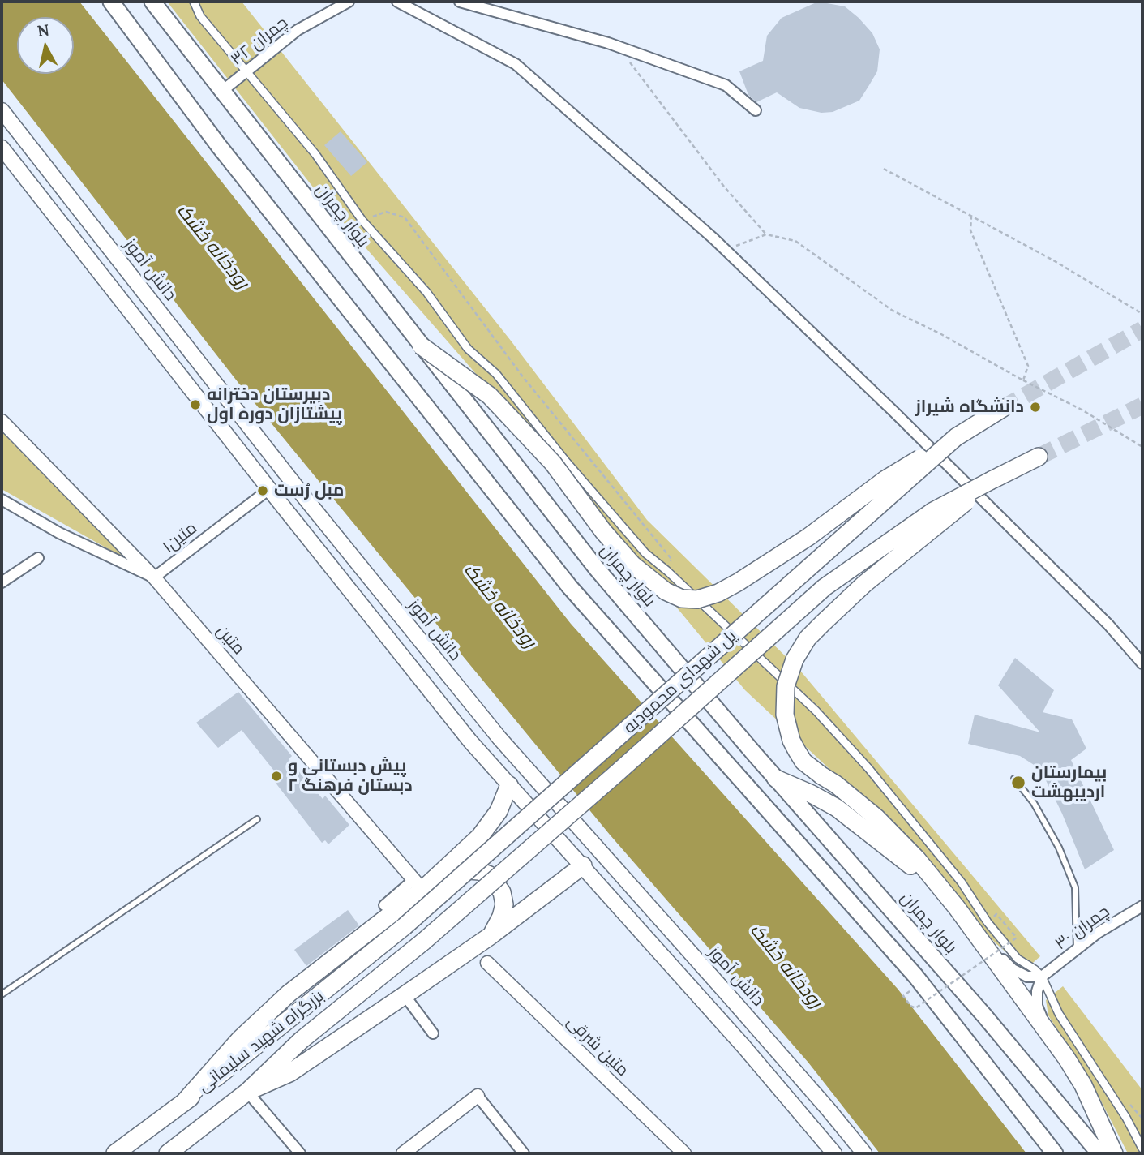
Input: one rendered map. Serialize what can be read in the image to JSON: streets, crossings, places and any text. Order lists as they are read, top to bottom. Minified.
{"streets":{"highway":["پل شهدای محمودیه","بزرگراه شهید سلیمانی"],"main road":["بلوار چمران","دانش آموز"],"street":["۳۲ چمران","متین۱","متین","۳۰ چمران","متین شرقی"]},"crossings":[["۳۲ چمران","بلوار چمران"],["متین۱","متین"],["پل شهدای محمودیه","بزرگراه شهید سلیمانی"]],"water":["رودخانه خشک"],"places":["دبیرستان دخترانه پیشتازان دوره اول","دانشگاه شیراز","مبل رُست","پیش دبستانی و دبستان فرهنگ ۲","بیمارستان اردیبهشت"],"north":"top"}
